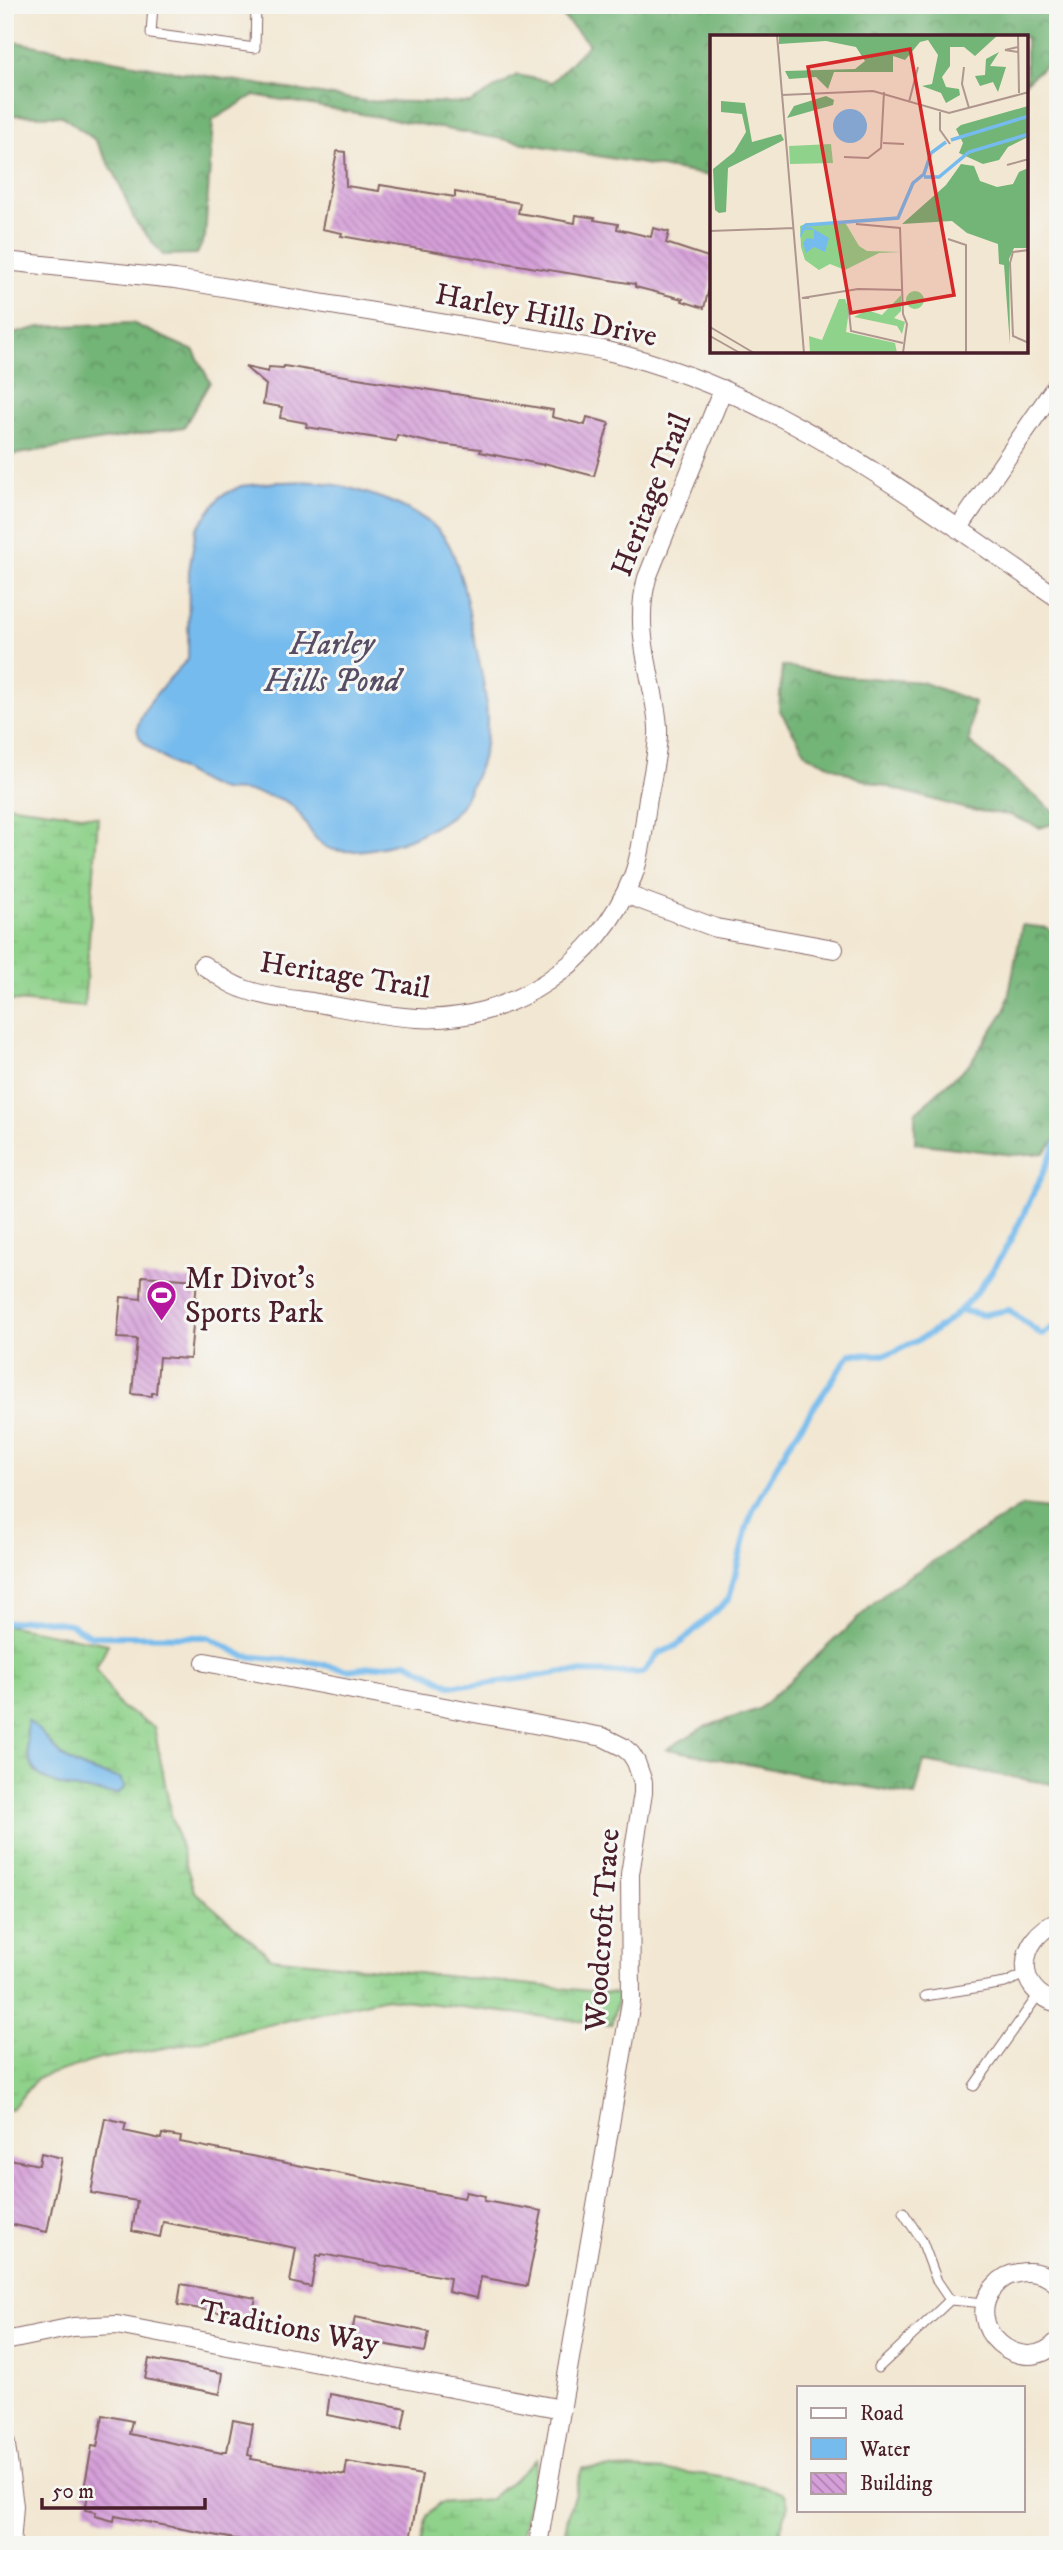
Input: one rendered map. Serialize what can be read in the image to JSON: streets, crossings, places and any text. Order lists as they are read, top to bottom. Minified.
{"streets":{"street":["Harley Hills Drive","Heritage Trail","Woodcroft Trace","Traditions Way"]},"crossings":[["Harley Hills Drive","Heritage Trail"],["Woodcroft Trace","Traditions Way"]],"water":["Harley Hills Pond"],"places":{"sports":["Mr Divot's Sports Park"]},"legend":["Road","Water","Building"],"scale_bar":"50 m"}
